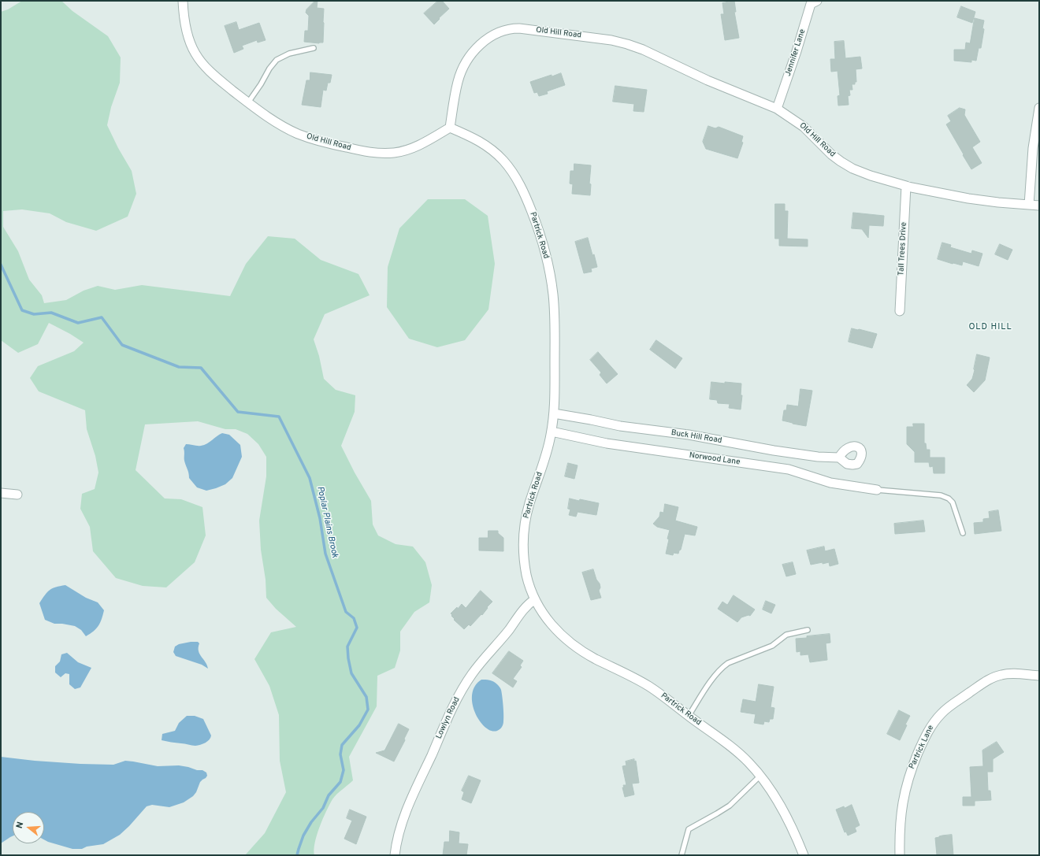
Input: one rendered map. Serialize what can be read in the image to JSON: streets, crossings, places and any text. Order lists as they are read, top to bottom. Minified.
{"streets":{"street":["Old Hill Road","Jennifer Lane","Partrick Road","Tall Trees Drive","Buck Hill Road","Norwood Lane","Lowlyn Road","Partrick Lane"]},"crossings":[["Old Hill Road","Jennifer Lane"],["Old Hill Road","Partrick Road"],["Old Hill Road","Tall Trees Drive"],["Partrick Road","Buck Hill Road"],["Partrick Road","Norwood Lane"],["Partrick Road","Lowlyn Road"]],"districts":["OLD HILL"],"water":["Poplar Plains Brook"],"north":"left"}
